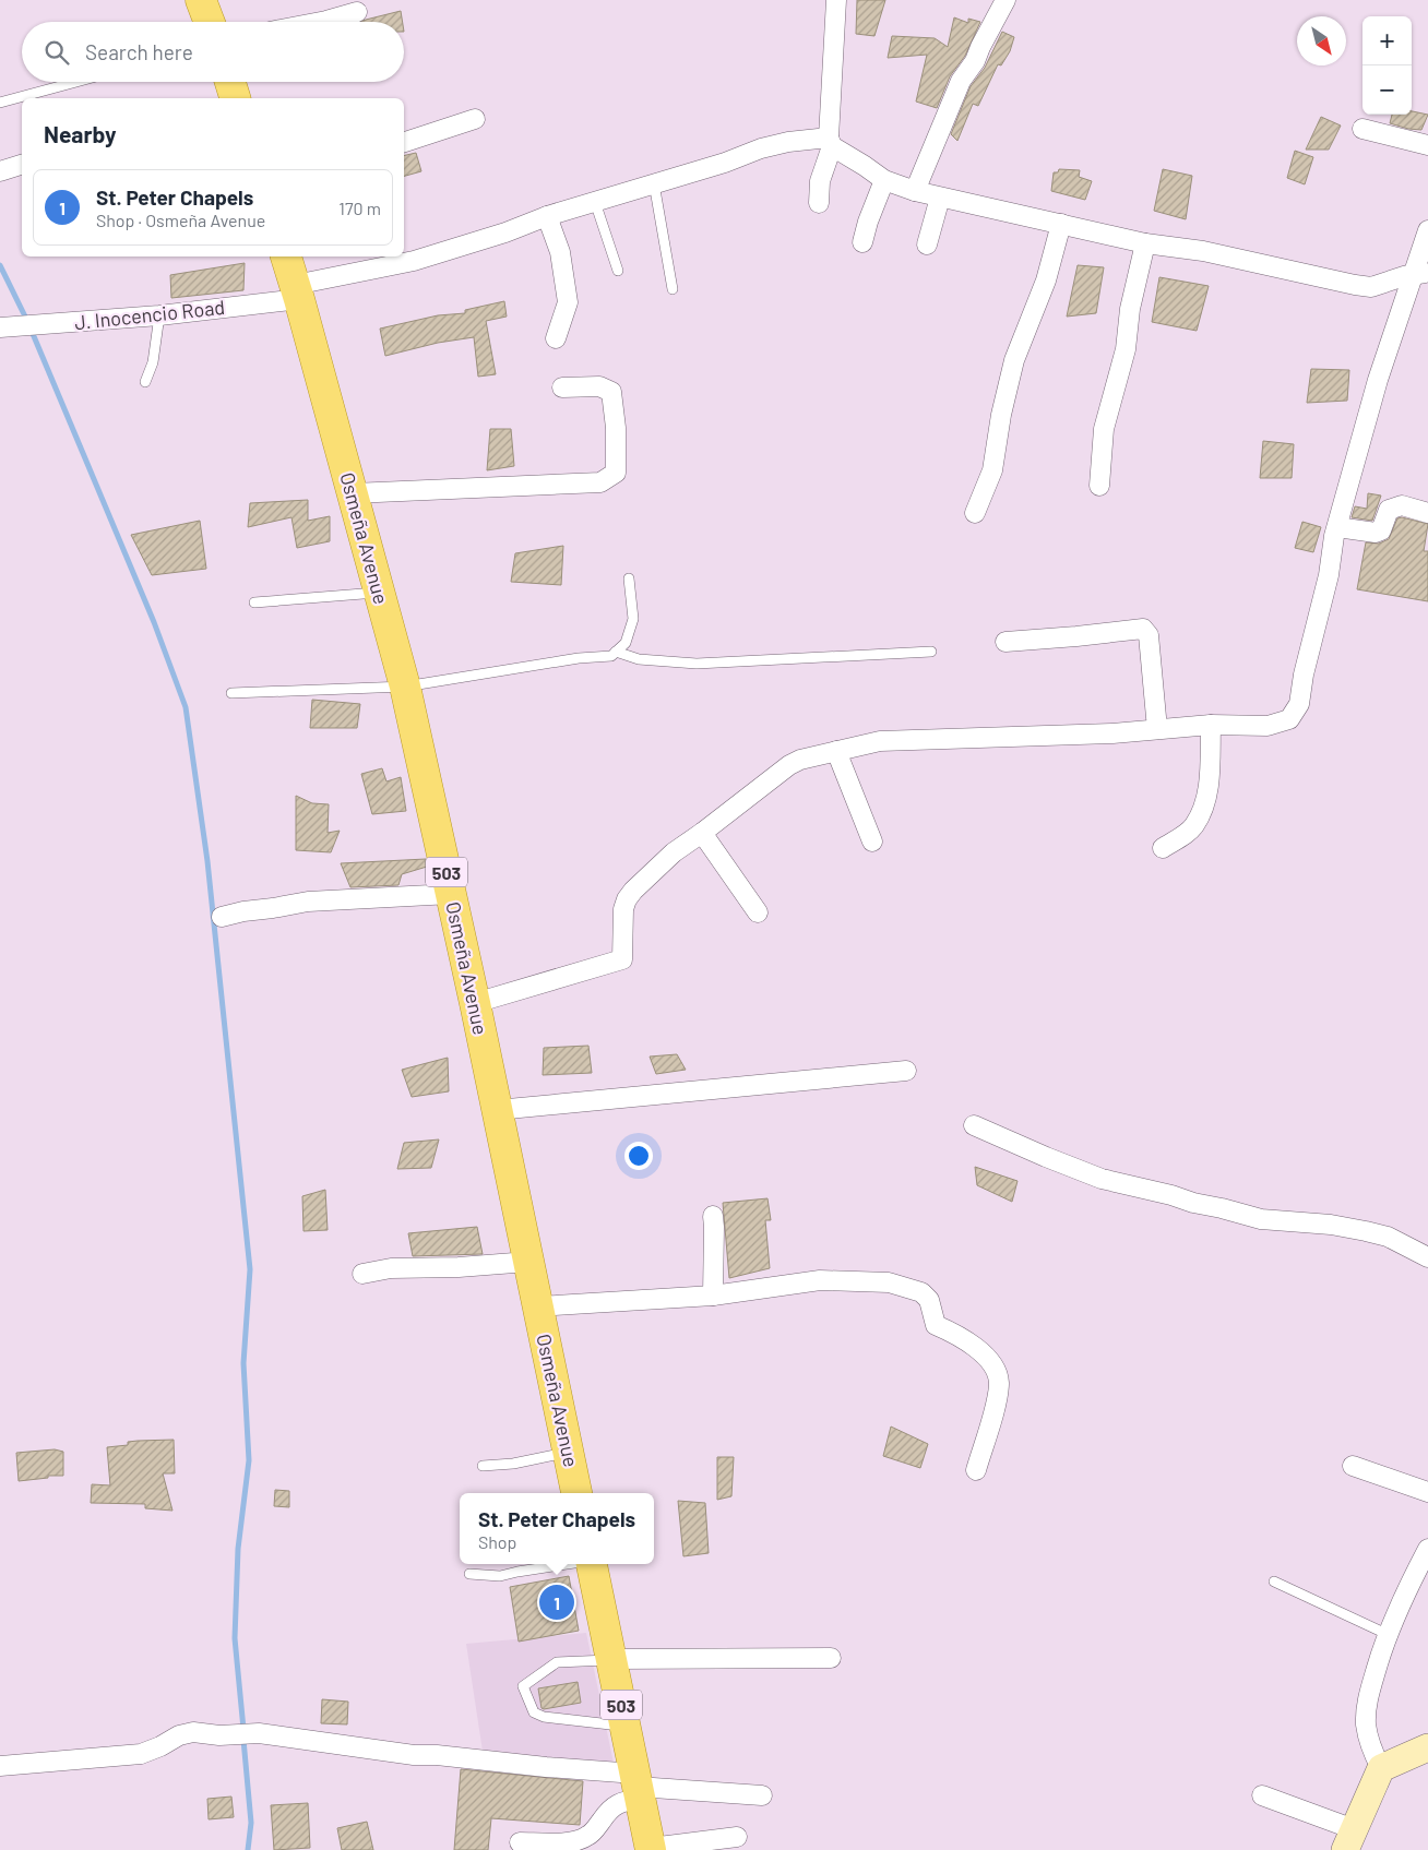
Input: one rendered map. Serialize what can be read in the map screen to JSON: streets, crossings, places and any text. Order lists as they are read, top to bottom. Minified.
{"streets":{"main road":["Osmeña Avenue","503"],"street":["J. Inocencio Road"]},"crossings":[["J. Inocencio Road","Osmeña Avenue"]],"north":"bottom right","page":{"map_buttons":["+","−"],"search":"Search here","heading":"Nearby","list":[{"mark":"1","name":"St. Peter Chapels","note":"Shop · Osmeña Avenue","value":"170 m"}],"popup":["St. Peter Chapels","Shop"],"pins":"1"}}
